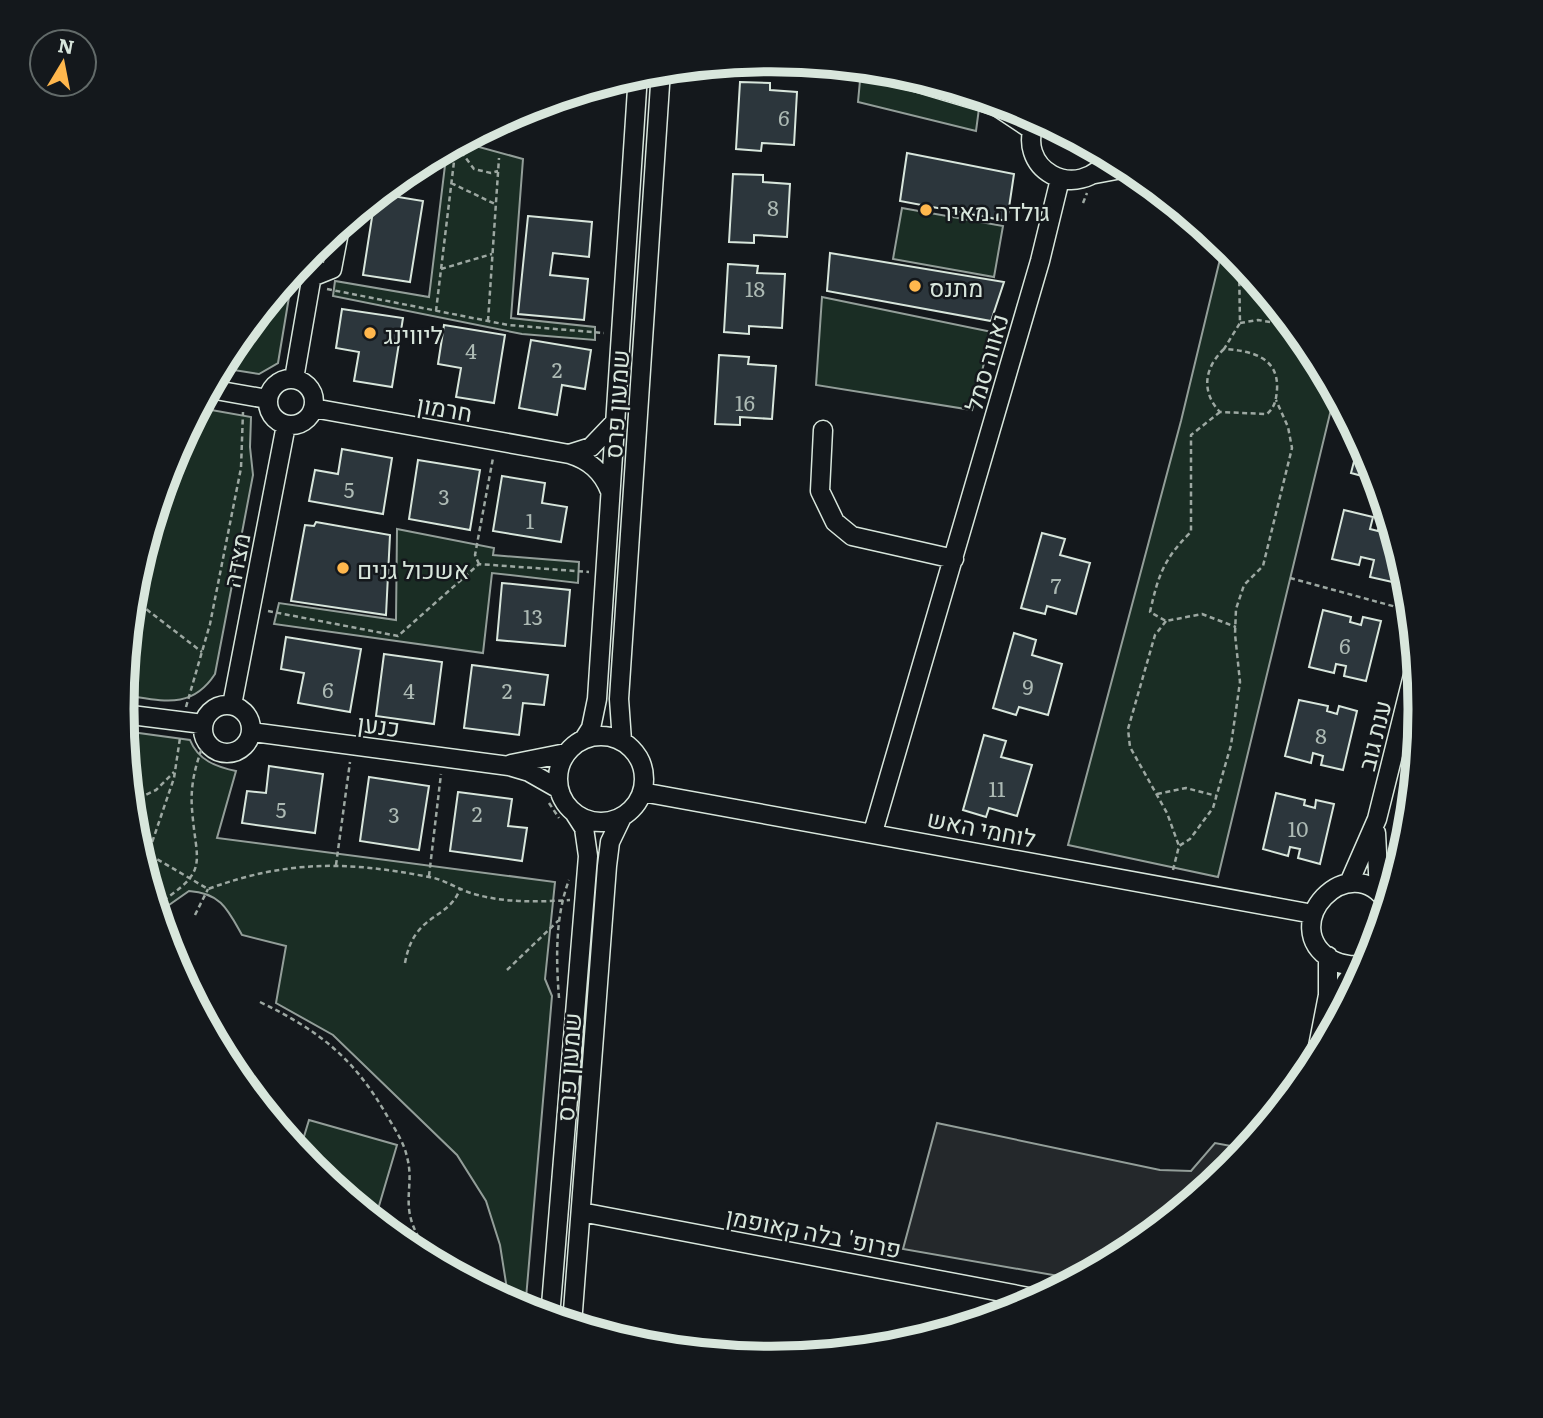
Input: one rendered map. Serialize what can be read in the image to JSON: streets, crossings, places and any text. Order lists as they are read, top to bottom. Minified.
{"streets":{"street":["נאווה סמל","שמעון פרס","חרמון","מצדה","כנען","ענת גוב","לוחמי האש","פרופ' בלה קאופמן"]},"crossings":[["נאווה סמל","לוחמי האש"],["שמעון פרס","חרמון"],["שמעון פרס","כנען"],["שמעון פרס","לוחמי האש"],["שמעון פרס","פרופ' בלה קאופמן"],["חרמון","מצדה"],["מצדה","כנען"],["כנען","לוחמי האש"]],"places":["גולדה מאיר","מתנס","ליווינג","אשכול גנים"],"house_numbers":["6","8","18","4","2","16","5","3","1","7","13","6","9","6","4","2","8","11","5","2","3","10"],"north":"top"}
